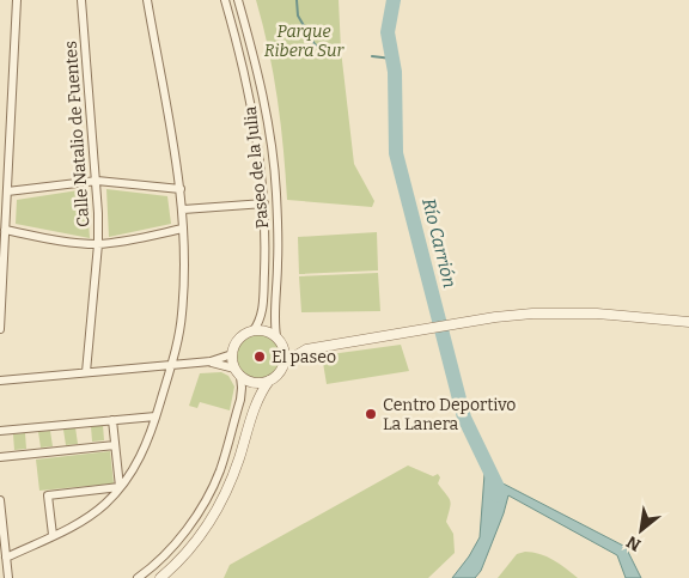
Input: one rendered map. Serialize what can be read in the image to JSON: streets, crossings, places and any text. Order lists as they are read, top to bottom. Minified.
{"streets":{"street":["Calle Natalio de Fuentes","Paseo de la Julia"]},"water":["Río Carrión"],"parks":["Parque Ribera Sur"],"places":["El paseo","Centro Deportivo La Lanera"],"north":"bottom left"}
